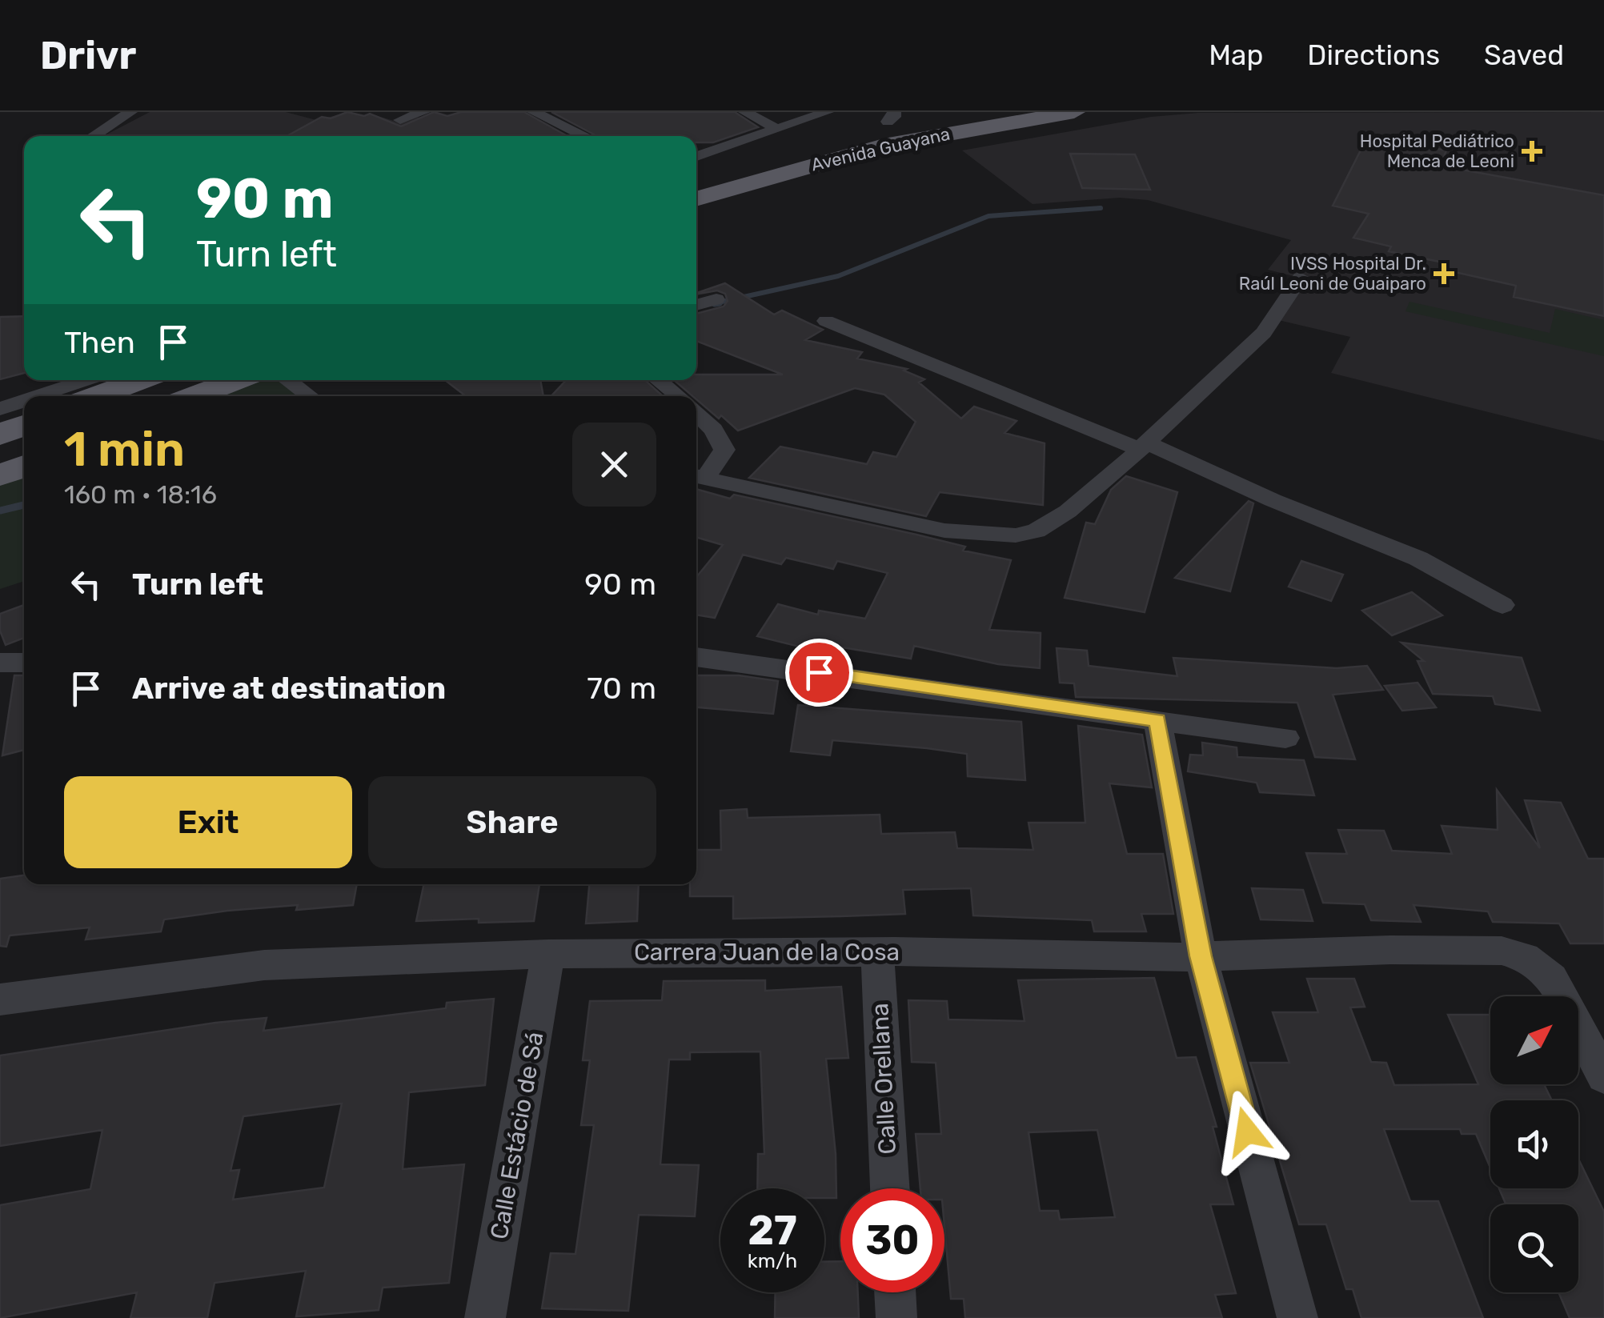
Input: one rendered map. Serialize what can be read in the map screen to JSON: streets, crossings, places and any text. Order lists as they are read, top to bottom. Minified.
{"streets":{"main road":["Avenida Guayana"],"street":["Carrera Juan de la Cosa","Calle Orellana","Calle Estácio de Sá"]},"crossings":[["Carrera Juan de la Cosa","Calle Orellana"],["Carrera Juan de la Cosa","Calle Estácio de Sá"]],"places":{"health":["Hospital Pediátrico Menca de Leoni","IVSS Hospital Dr. Raúl Leoni de Guaiparo"]},"north":"top right","page":{"header":"Drivr","nav":["Map","Directions","Saved"],"turn":["90 m","Turn left"],"then":"Then","heading":["1 min","160 m · 18:16"],"list":[{"name":"Turn left","value":"90 m"},{"name":"Arrive at destination","value":"70 m"}],"buttons":["Exit","Share"],"speed":"27 km/h","limit":"30"}}
